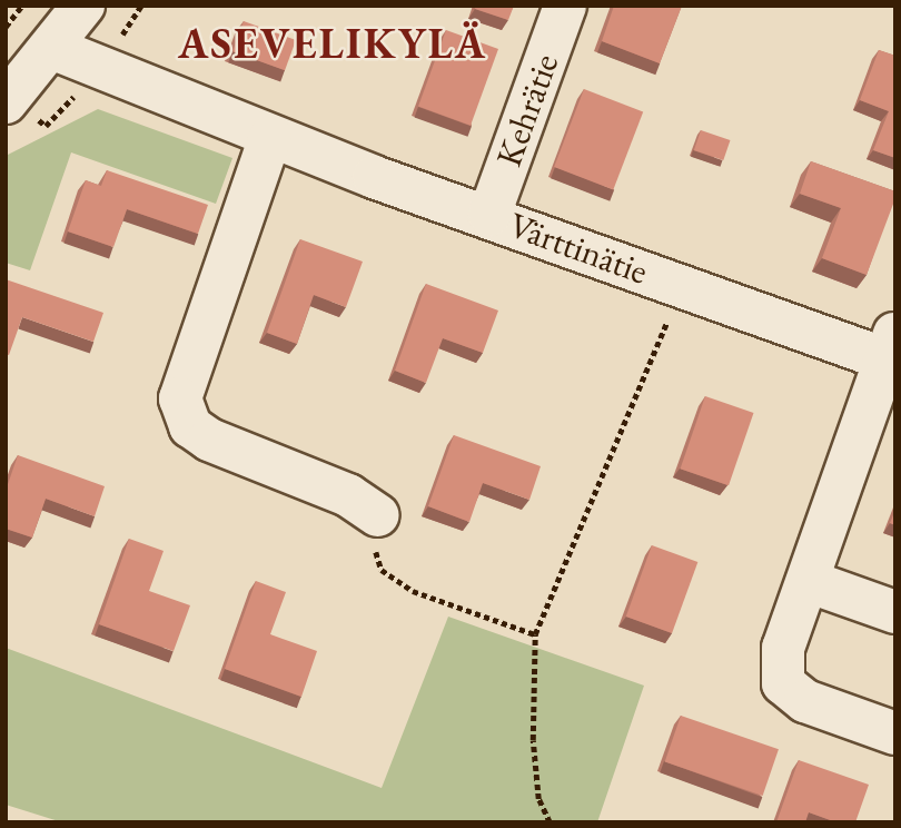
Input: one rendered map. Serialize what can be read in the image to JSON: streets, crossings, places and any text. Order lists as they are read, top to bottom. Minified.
{"streets":{"street":["Kehrätie","Värttinätie"]},"crossings":[["Kehrätie","Värttinätie"]],"districts":["ASEVELIKYLÄ"]}
